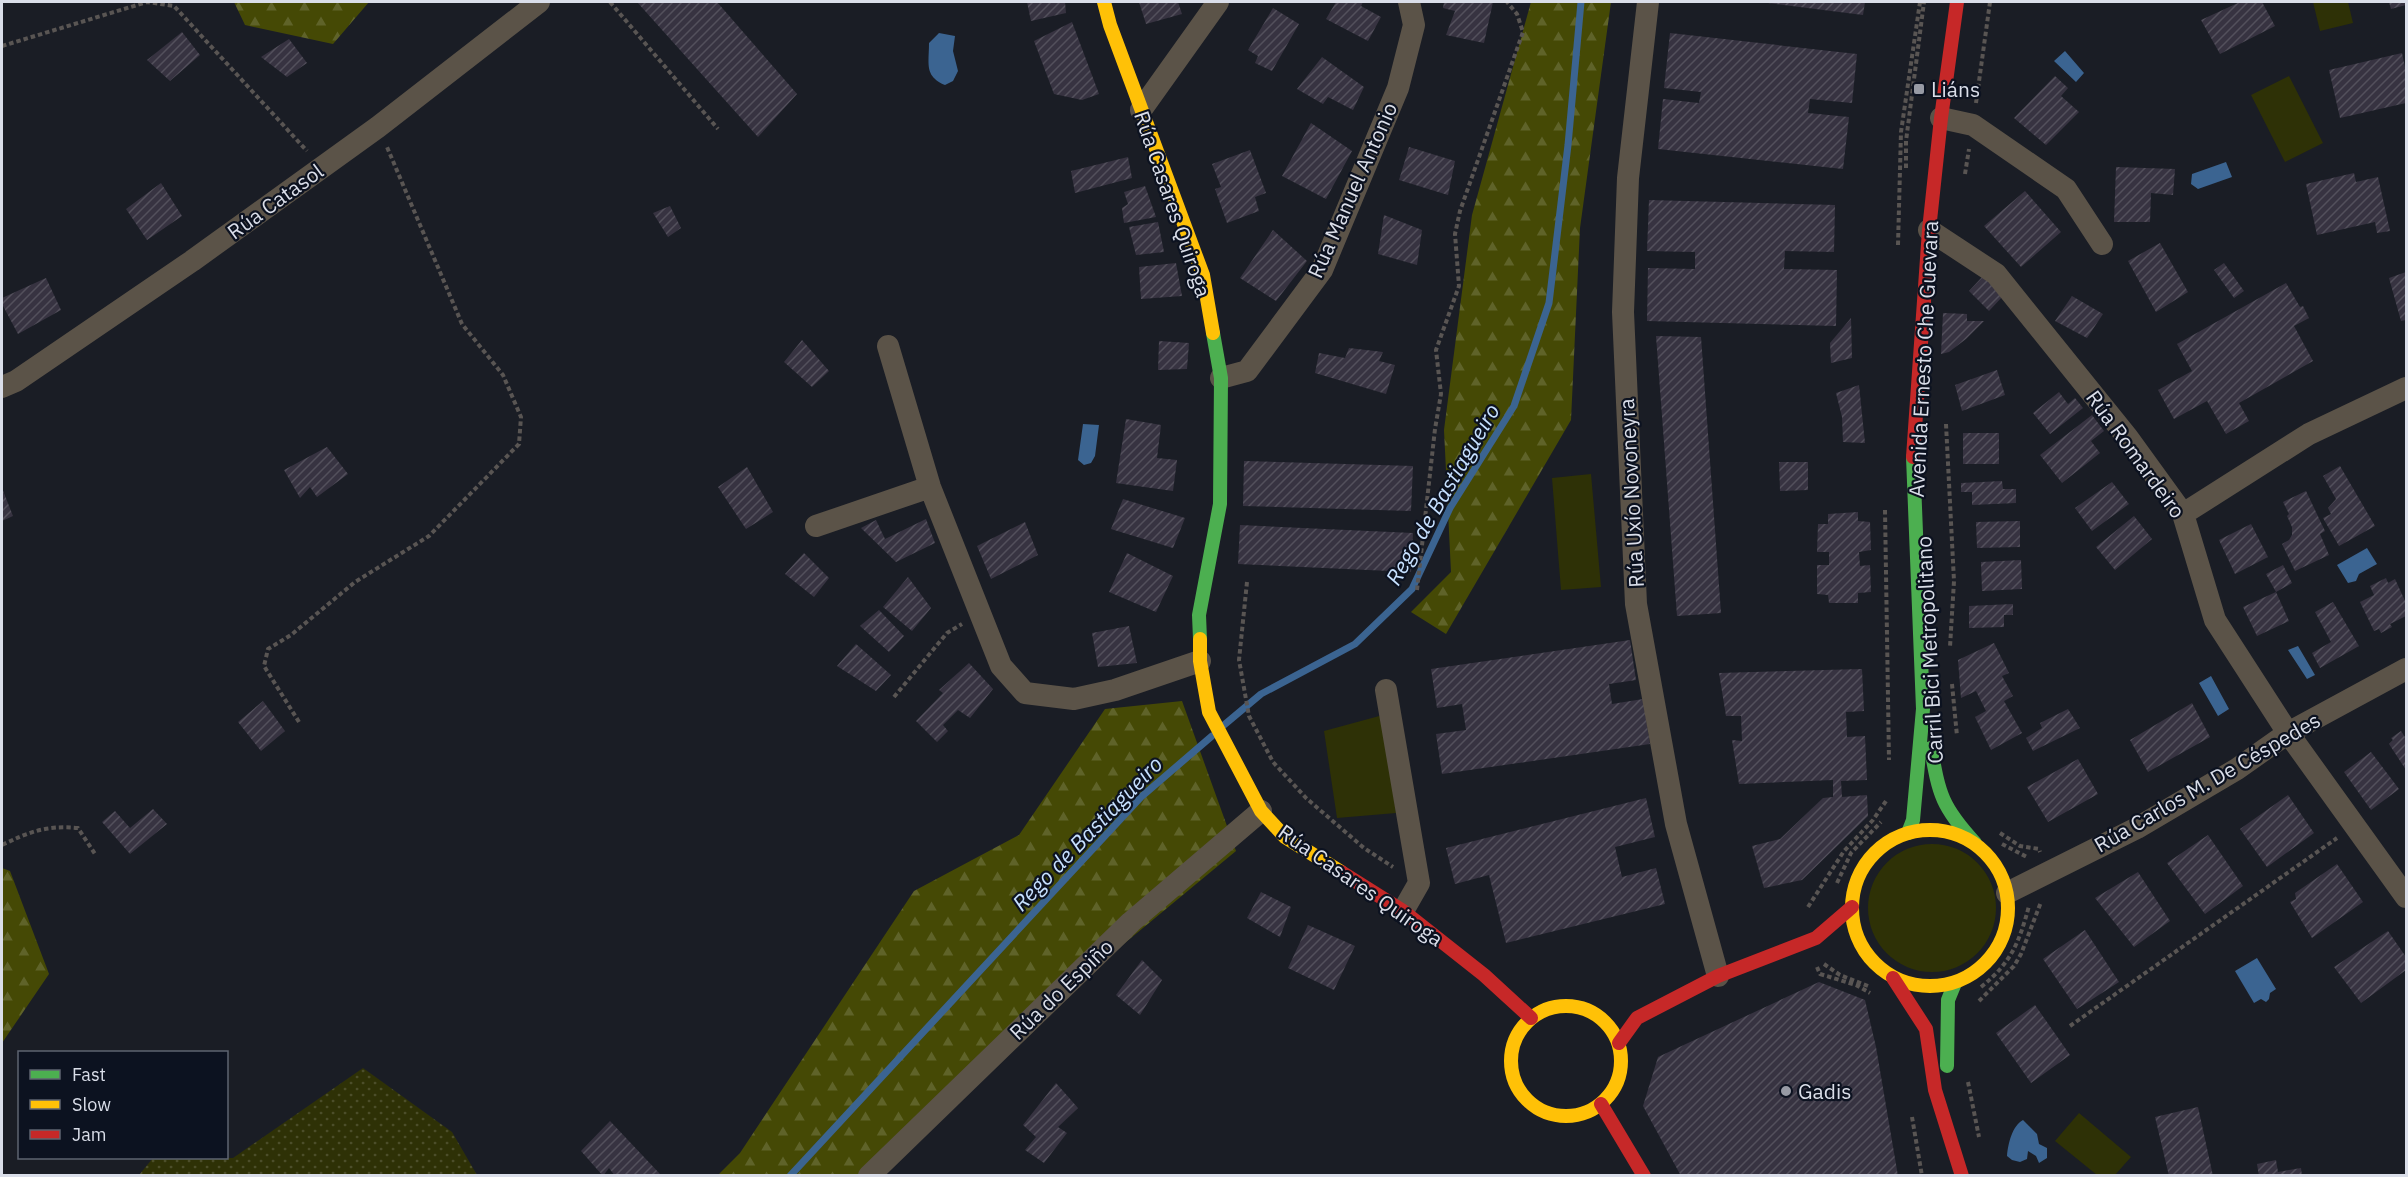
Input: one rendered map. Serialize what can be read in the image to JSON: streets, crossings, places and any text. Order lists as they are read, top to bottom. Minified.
{"streets":{"street":["Rúa Manuel Antonio","Rúa Catasol","Rúa Casares Quiroga","Avenida Ernesto Che Guevara","Rúa Romardeiro","Rúa Uxío Novoneyra","Rúa Carlos M. De Céspedes","Rúa do Espiño"]},"crossings":[["Rúa Manuel Antonio","Rúa Casares Quiroga"],["Rúa Casares Quiroga","Rúa do Espiño"],["Avenida Ernesto Che Guevara","Rúa Romardeiro"],["Avenida Ernesto Che Guevara","Rúa Carlos M. De Céspedes"],["Rúa Romardeiro","Rúa Carlos M. De Céspedes"]],"water":["Rego de Bastiagueiro"],"places":{"transit":["Liáns"],"other":["Gadis"]},"legend":["Fast","Slow","Jam"]}
